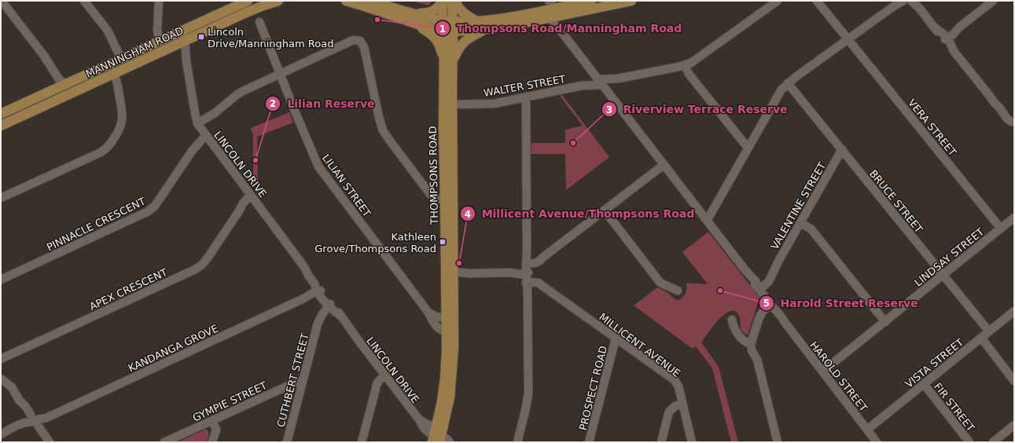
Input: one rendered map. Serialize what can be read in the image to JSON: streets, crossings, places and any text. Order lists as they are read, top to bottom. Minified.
{"streets":{"main road":["MANNINGHAM ROAD","THOMPSONS ROAD"],"street":["WALTER STREET","VERA STREET","LINCOLN DRIVE","LILIAN STREET","BRUCE STREET","VALENTINE STREET","PINNACLE CRESCENT","LINDSAY STREET","APEX CRESCENT","MILLICENT AVENUE","KANDANGA GROVE","VISTA STREET","HAROLD STREET","CUTHBERT STREET","PROSPECT ROAD","GYMPIE STREET","FIR STREET"]},"crossings":[["MANNINGHAM ROAD","LINCOLN DRIVE"],["WALTER STREET","THOMPSONS ROAD"],["WALTER STREET","HAROLD STREET"],["VERA STREET","LINDSAY STREET"],["LINCOLN DRIVE","THOMPSONS ROAD"],["LINCOLN DRIVE","PINNACLE CRESCENT"],["LINCOLN DRIVE","APEX CRESCENT"],["LINCOLN DRIVE","KANDANGA GROVE"],["LINCOLN DRIVE","CUTHBERT STREET"],["THOMPSONS ROAD","LILIAN STREET"],["THOMPSONS ROAD","PINNACLE CRESCENT"],["LILIAN STREET","PINNACLE CRESCENT"],["BRUCE STREET","VALENTINE STREET"],["BRUCE STREET","LINDSAY STREET"],["BRUCE STREET","VISTA STREET"],["VALENTINE STREET","HAROLD STREET"],["LINDSAY STREET","HAROLD STREET"],["MILLICENT AVENUE","PROSPECT ROAD"],["VISTA STREET","HAROLD STREET"],["VISTA STREET","FIR STREET"],["CUTHBERT STREET","GYMPIE STREET"]],"places":{"other":["Thompsons Road/Manningham Road","Riverview Terrace Reserve","Lilian Reserve","Millicent Avenue/Thompsons Road","Harold Street Reserve"],"transit":["Lincoln Drive/Manningham Road","Kathleen Grove/Thompsons Road"]}}
